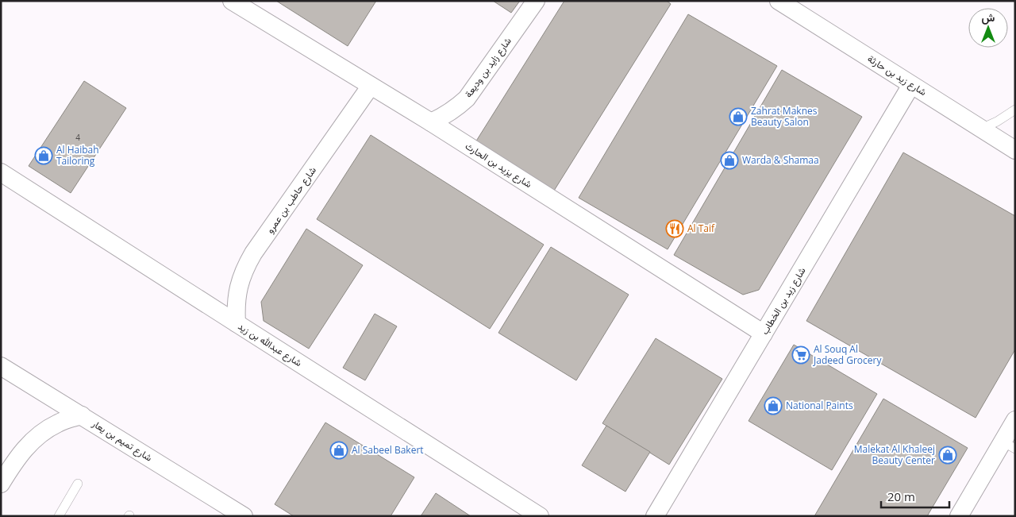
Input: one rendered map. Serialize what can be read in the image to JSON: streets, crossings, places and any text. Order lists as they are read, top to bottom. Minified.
{"streets":{"street":["شارع زايد بن وديعة","شارع زيد بن حارثة","شارع يزيد بن الحارث","شارع حاطب بن عمرو","شارع زيد بن الخطاب","شارع عبدالله بن زيد","شارع تميم بن يعار"]},"crossings":[["شارع زايد بن وديعة","شارع يزيد بن الحارث"],["شارع زيد بن حارثة","شارع زيد بن الخطاب"],["شارع يزيد بن الحارث","شارع حاطب بن عمرو"],["شارع يزيد بن الحارث","شارع زيد بن الخطاب"],["شارع حاطب بن عمرو","شارع عبدالله بن زيد"]],"places":{"shop":["Zahrat Maknes Beauty Salon","Al Haibah Tailoring","Warda & Shamaa","National Paints","Al Sabeel Bakert","Malekat Al Khaleej Beauty Center"],"restaurant":["Al Taif"],"supermarket":["Al Souq Al Jadeed Grocery"]},"house_numbers":["4"],"scale_bar":"20 m","north":"top"}
